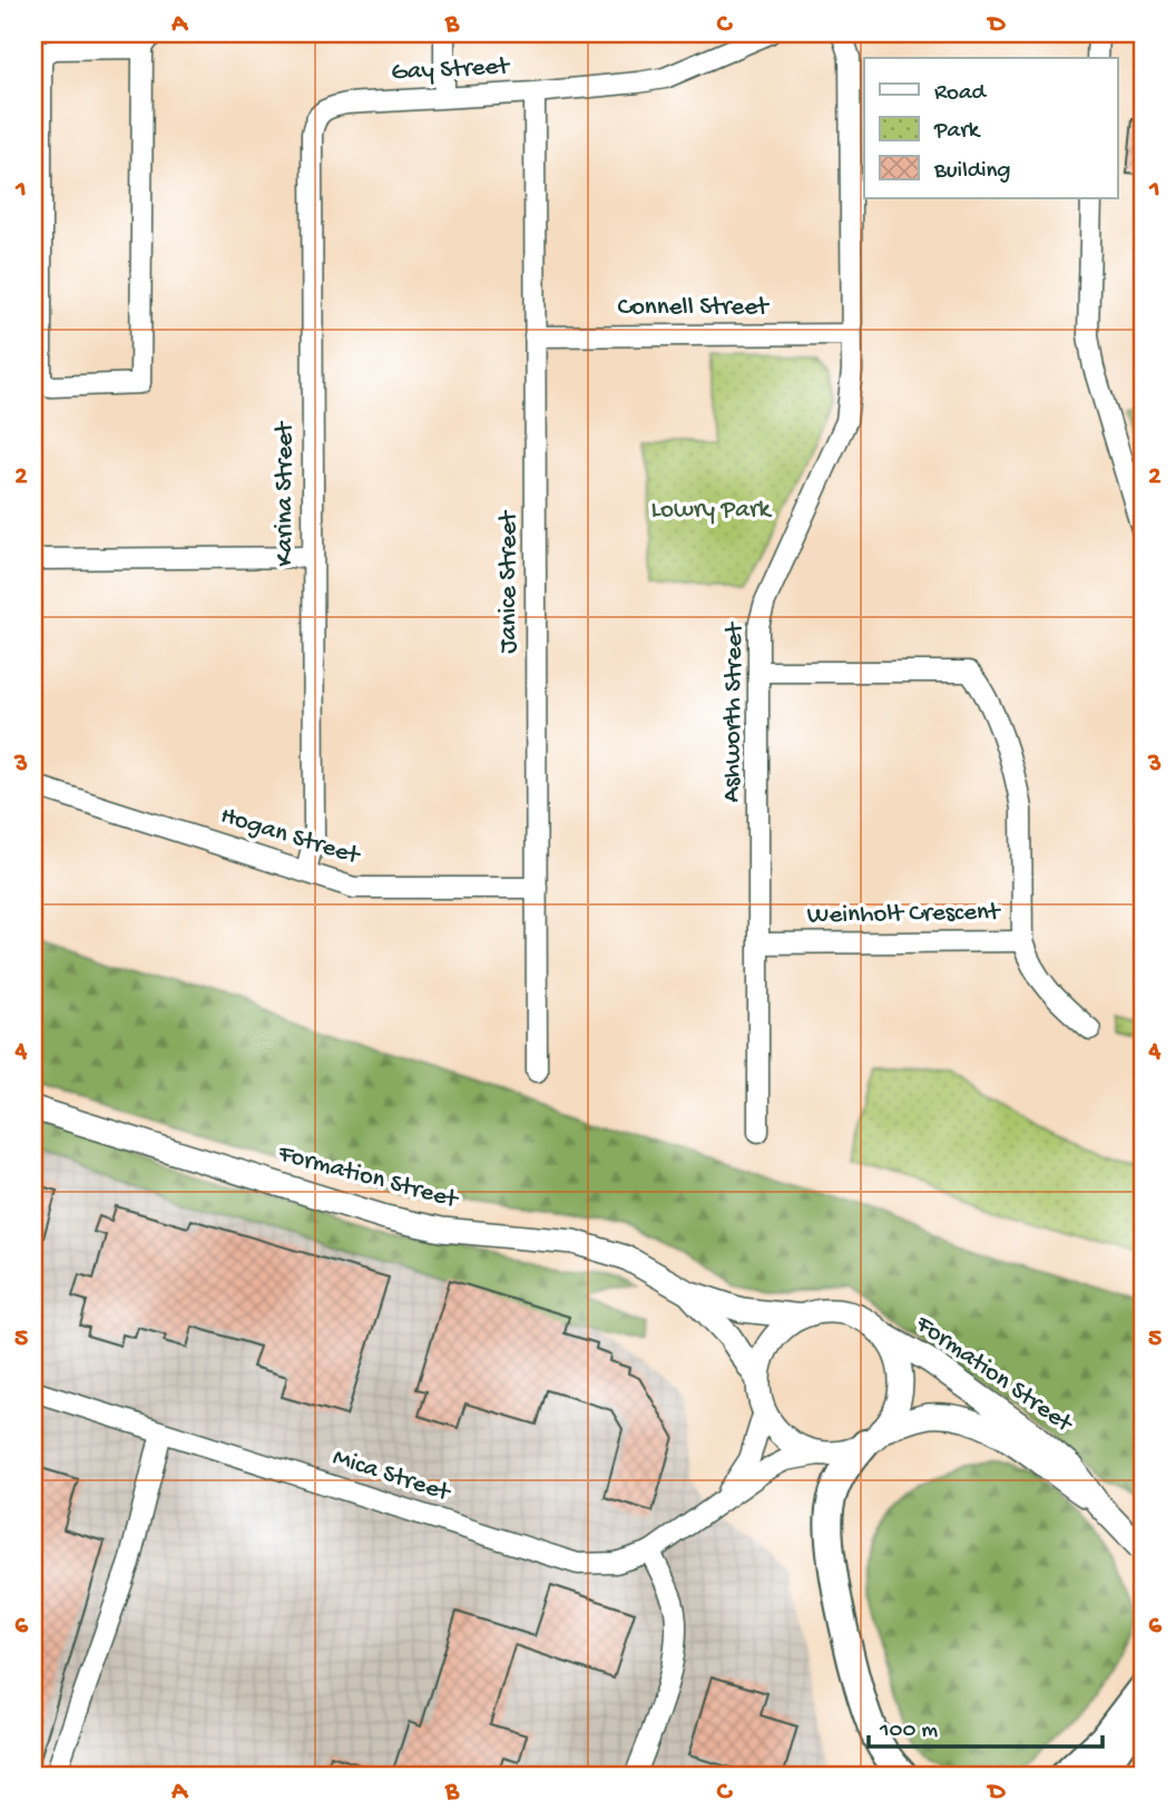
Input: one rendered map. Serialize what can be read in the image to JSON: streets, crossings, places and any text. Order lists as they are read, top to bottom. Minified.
{"streets":{"main road":["Formation Street"],"street":["Gay Street","Connell Street","Karina Street","Janice Street","Ashworth Street","Hogan Street","Weinholt Crescent","Mica Street"]},"crossings":[["Gay Street","Karina Street"],["Gay Street","Janice Street"],["Connell Street","Janice Street"],["Connell Street","Ashworth Street"],["Karina Street","Hogan Street"],["Janice Street","Hogan Street"],["Ashworth Street","Weinholt Crescent"],["Formation Street","Mica Street"]],"parks":["Lowry Park"],"legend":["Road","Park","Building"],"scale_bar":"100 m","grid":{"columns":["A","B","C","D"],"rows":["1","2","3","4","5","6"]}}
